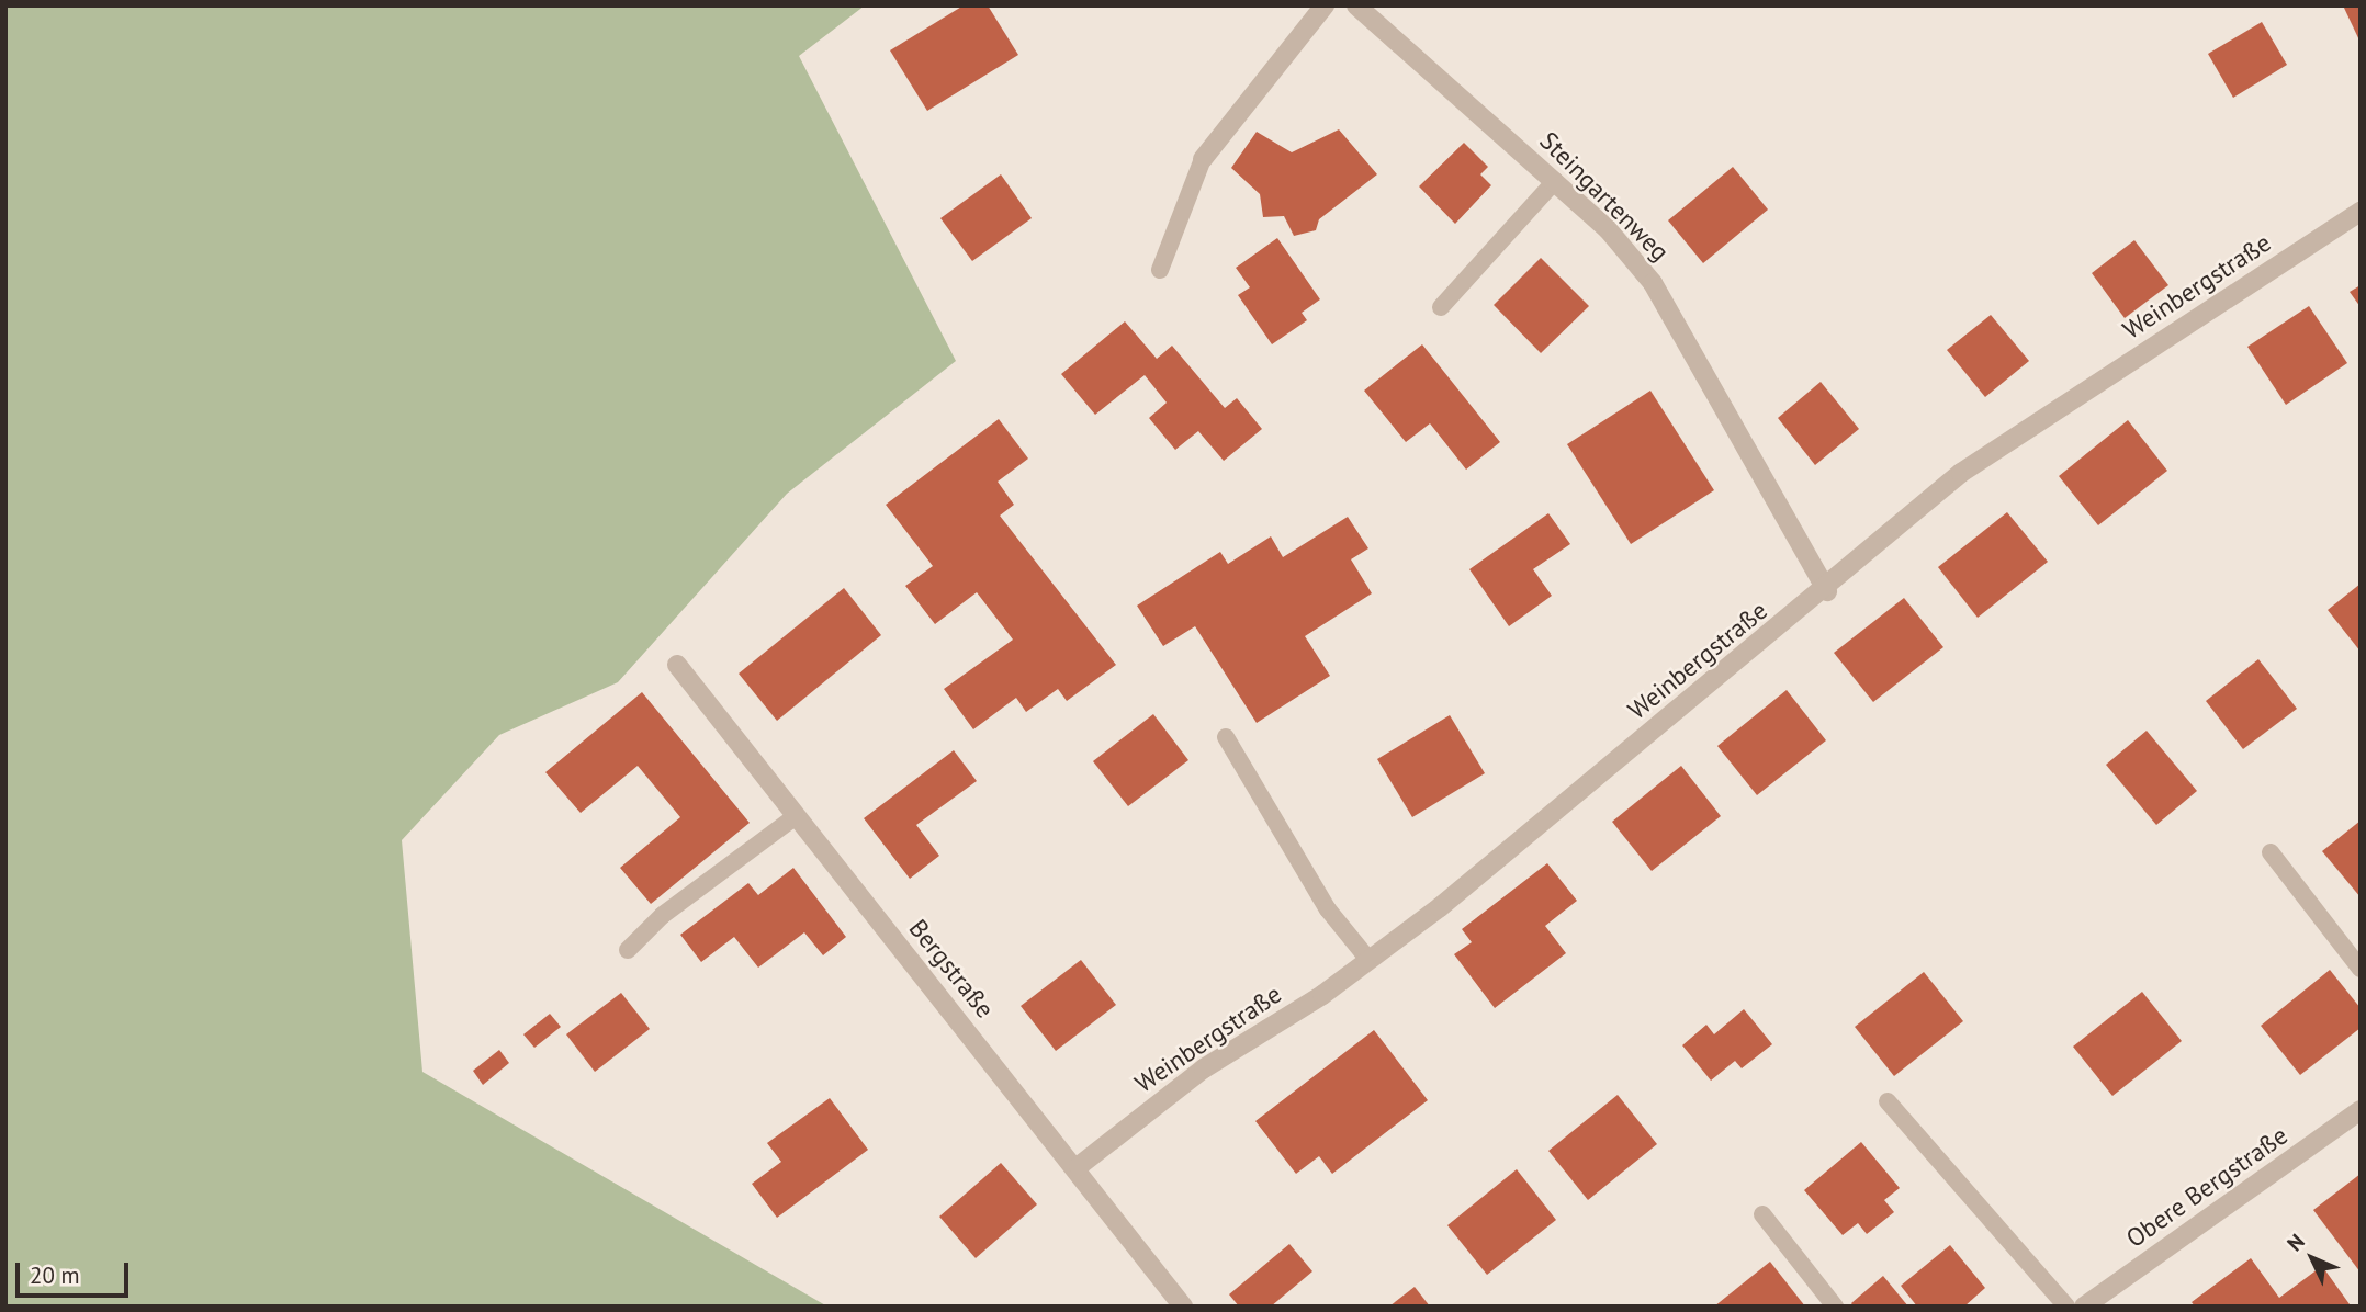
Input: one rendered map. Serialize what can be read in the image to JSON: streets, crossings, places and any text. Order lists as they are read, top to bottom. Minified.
{"streets":{"street":["Steingartenweg","Weinbergstraße","Bergstraße","Obere Bergstraße"]},"crossings":[["Steingartenweg","Weinbergstraße"],["Weinbergstraße","Bergstraße"]],"scale_bar":"20 m","north":"top left"}
